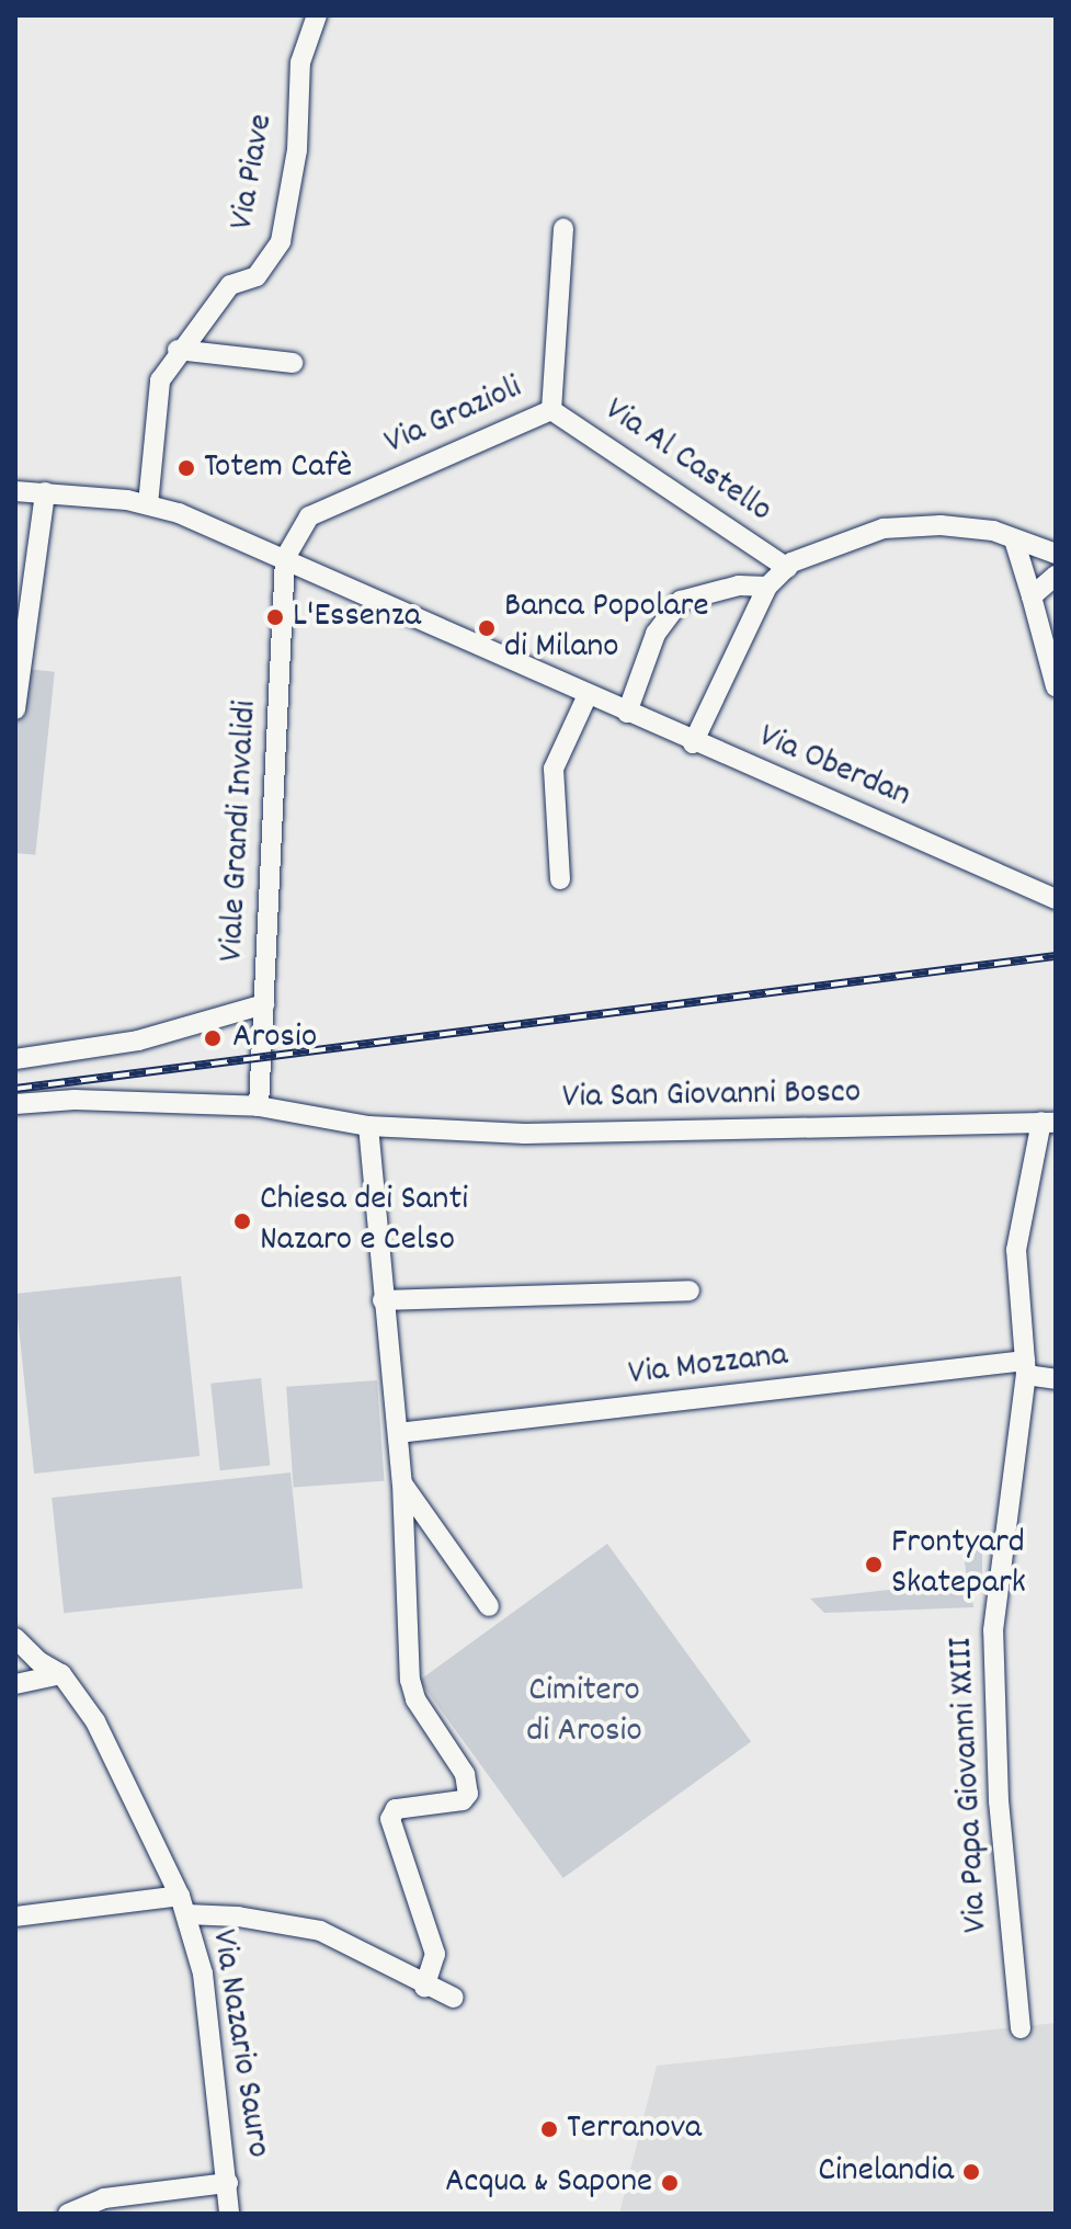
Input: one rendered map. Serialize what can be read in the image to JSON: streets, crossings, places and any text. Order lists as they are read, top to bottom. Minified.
{"streets":{"street":["Via Piave","Via Grazioli","Via Al Castello","Via Oberdan","Viale Grandi Invalidi","Via San Giovanni Bosco","Via Mozzana","Via Papa Giovanni XXIII","Via Nazario Sauro"]},"crossings":[["Via Piave","Via Oberdan"],["Via Grazioli","Via Al Castello"],["Via Grazioli","Via Oberdan"],["Via Grazioli","Viale Grandi Invalidi"],["Via Oberdan","Viale Grandi Invalidi"],["Viale Grandi Invalidi","Via San Giovanni Bosco"],["Via San Giovanni Bosco","Via Papa Giovanni XXIII"],["Via Mozzana","Via Papa Giovanni XXIII"]],"parks":["Cimitero di Arosio"],"places":["Totem Cafè","L'Essenza","Banca Popolare di Milano","Arosio","Chiesa dei Santi Nazaro e Celso","Frontyard Skatepark","Terranova","Cinelandia","Acqua & Sapone"]}
